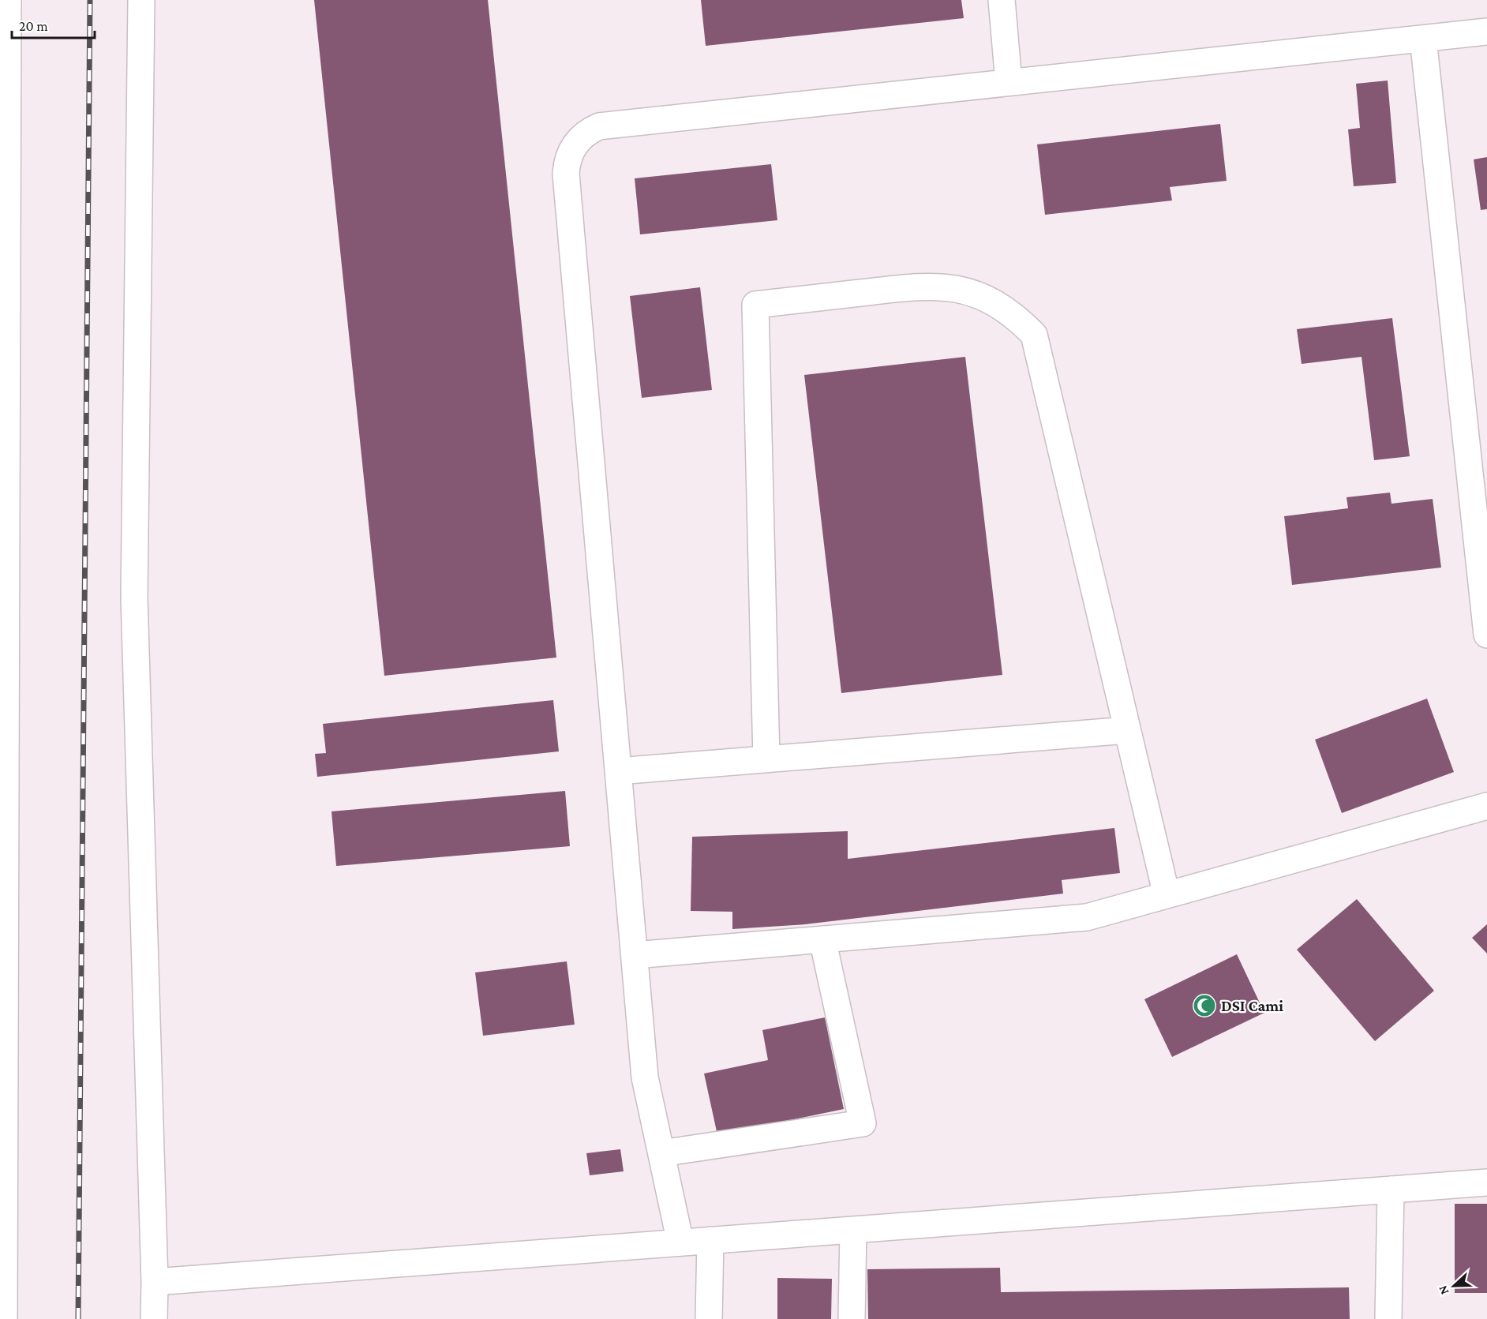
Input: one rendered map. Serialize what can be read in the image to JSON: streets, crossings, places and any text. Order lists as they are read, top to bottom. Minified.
{"places":{"mosque":["DSI Cami"]},"scale_bar":"20 m","north":"left"}
